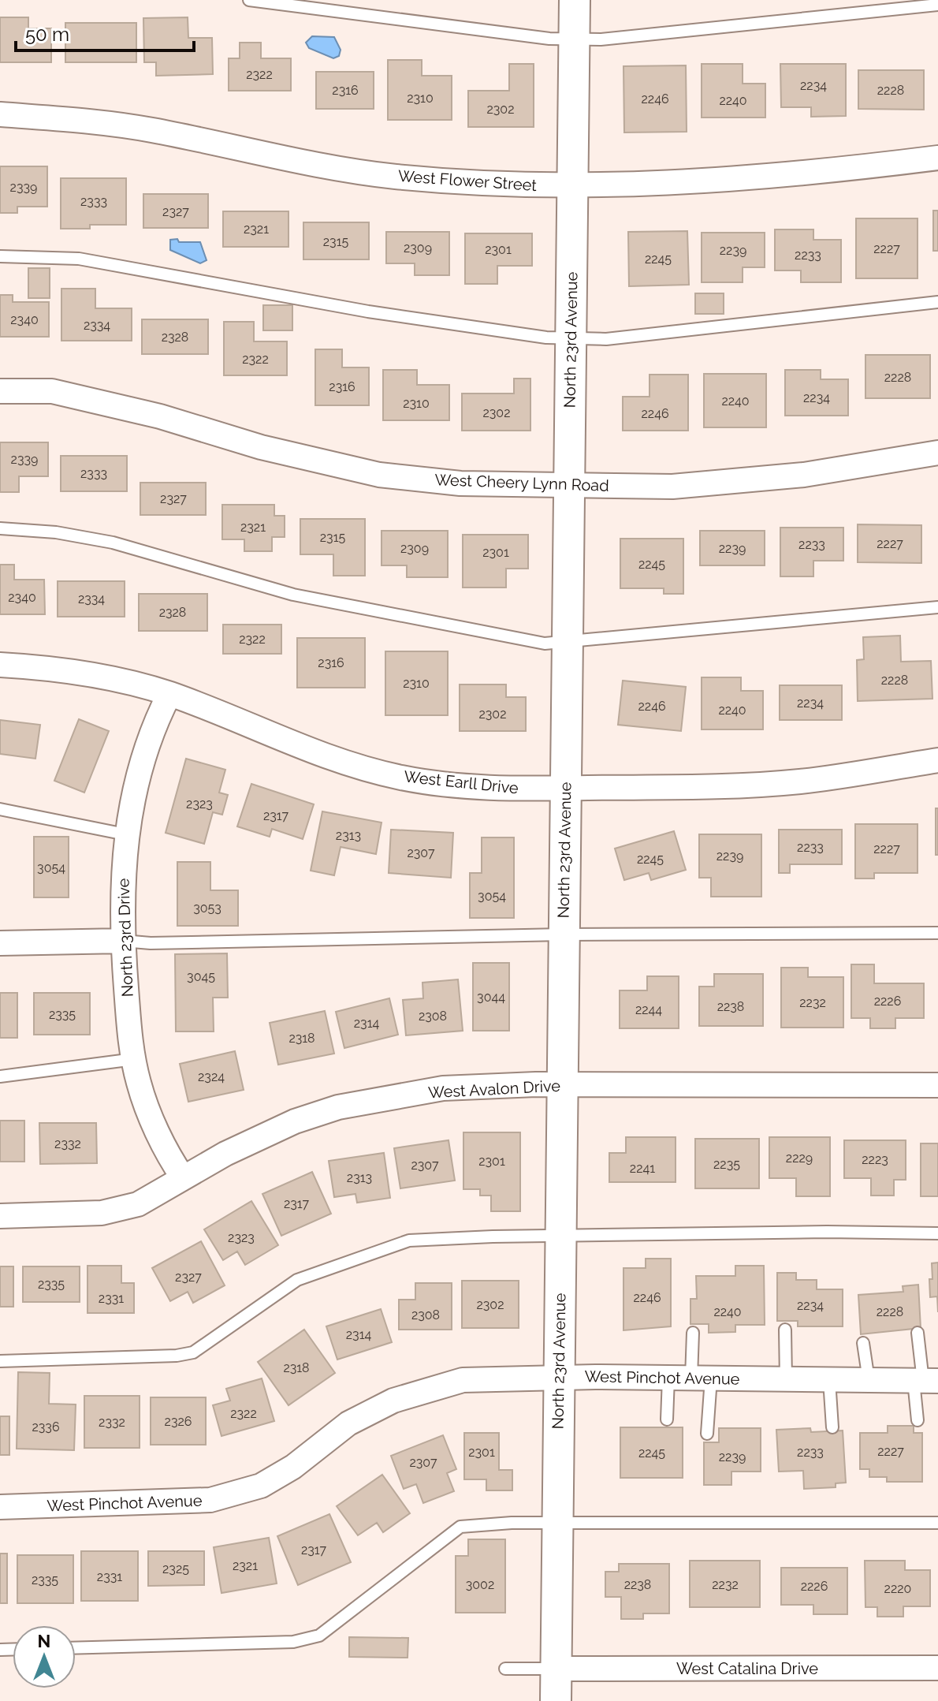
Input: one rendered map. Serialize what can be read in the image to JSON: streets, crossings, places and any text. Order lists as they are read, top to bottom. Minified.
{"streets":{"street":["West Flower Street","North 23rd Avenue","West Cheery Lynn Road","West Earll Drive","North 23rd Drive","West Avalon Drive","West Pinchot Avenue","West Catalina Drive"]},"crossings":[["West Flower Street","North 23rd Avenue"],["North 23rd Avenue","West Cheery Lynn Road"],["North 23rd Avenue","West Earll Drive"],["North 23rd Avenue","West Avalon Drive"],["North 23rd Avenue","West Pinchot Avenue"],["North 23rd Avenue","West Catalina Drive"],["West Earll Drive","North 23rd Drive"],["North 23rd Drive","West Avalon Drive"]],"house_numbers":["2322","2234","2316","2228","2310","2246","2240","2302","2339","2333","2327","2321","2315","2309","2227","2301","2239","2233","2245","2340","2334","2328","2322","2228","2316","2234","2240","2310","2302","2246","2339","2333","2327","2321","2315","2227","2233","2309","2239","2301","2245","2340","2334","2328","2322","2316","2228","2310","2234","2246","2240","2302","2323","2317","2313","2233","2227","2307","2239","2245","3054","3054","3053","3045","3044","2226","2232","2238","2244","2335","2308","2314","2318","2324","2332","2229","2223","2301","2235","2307","2241","2313","2317","2323","2327","2335","2246","2331","2302","2234","2240","2228","2308","2314","2318","2322","2326","2332","2336","2227","2301","2233","2245","2239","2307","2317","2321","2325","2331","2335","3002","2238","2232","2226","2220"],"scale_bar":"50 m","north":"top"}
